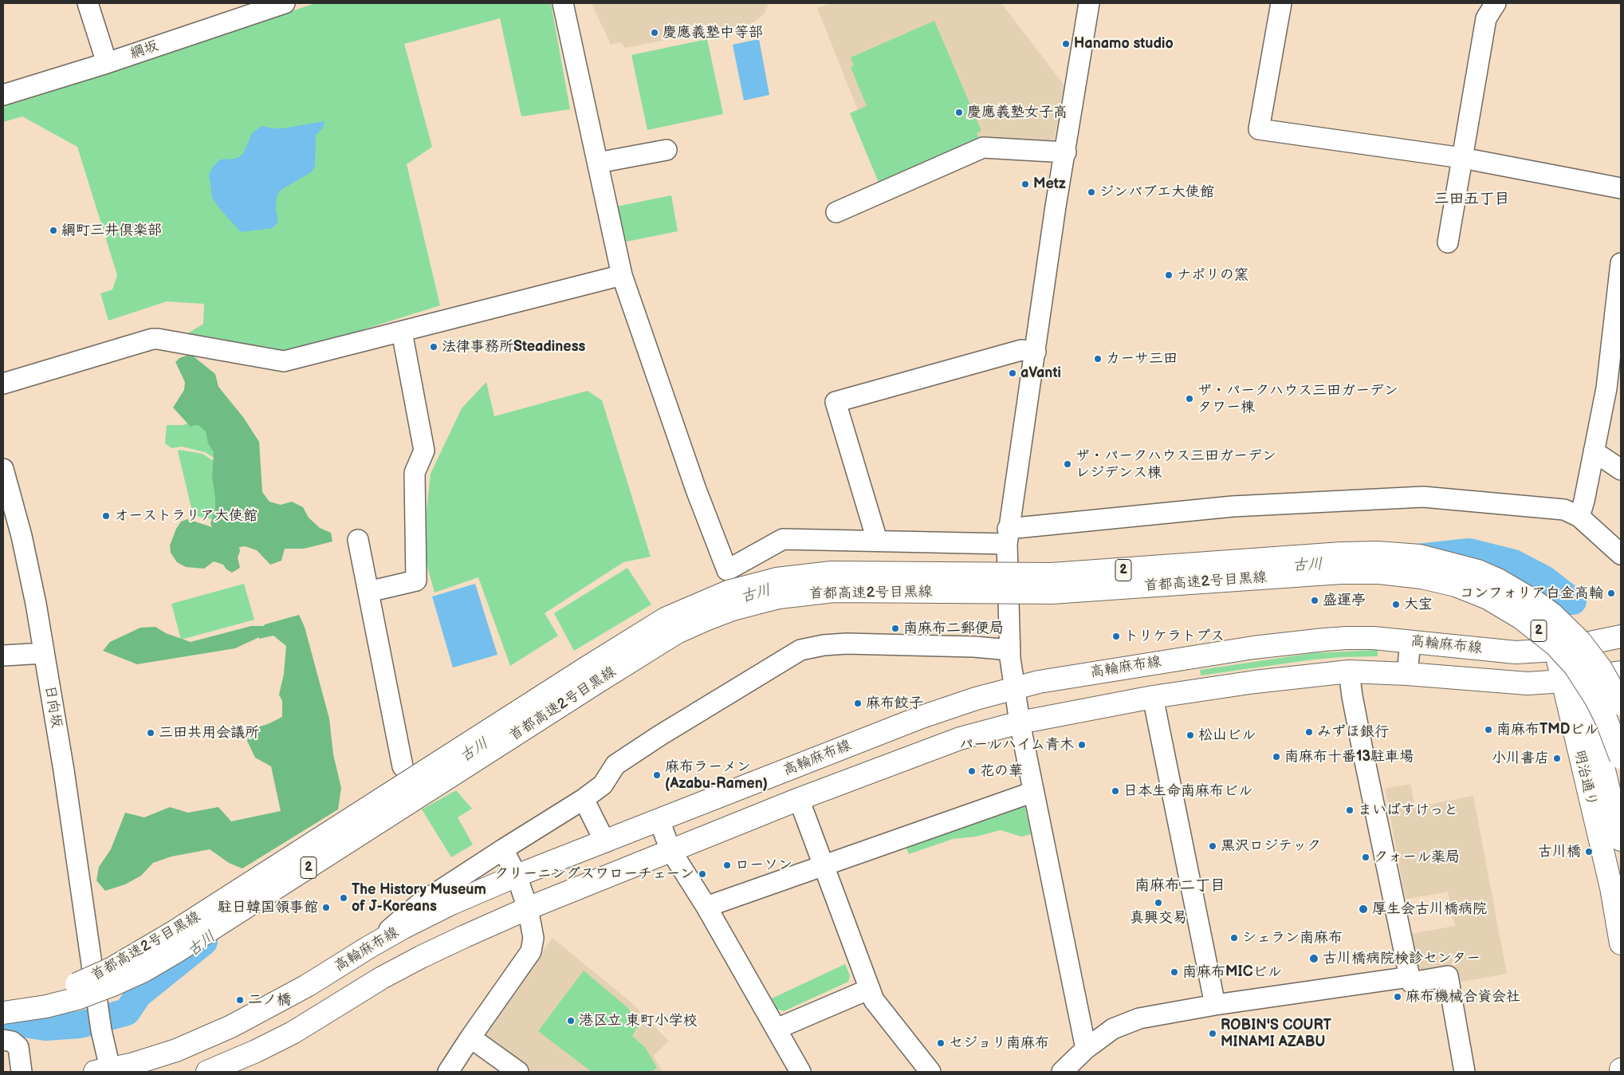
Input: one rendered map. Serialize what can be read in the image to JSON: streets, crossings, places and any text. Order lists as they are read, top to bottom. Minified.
{"streets":{"main road":["2","首都高速2号目黒線","高輪麻布線","明治通り"],"street":["綱坂","日向坂"]},"crossings":[["高輪麻布線","日向坂"],["高輪麻布線","明治通り"]],"districts":["三田五丁目","南麻布二丁目"],"water":["古川"],"places":["慶應義塾中等部","Hanamo studio","慶應義塾女子高","Metz","ジンバブエ大使館","綱町三井倶楽部","ナポリの窯","法律事務所Steadiness","カーサ三田","aVanti","ザ・パークハウス三田ガーデン タワー棟","ザ・パークハウス三田ガーデン レジデンス棟","オーストラリア大使館","コンフォリア白金高輪","盛運亭","大宝","南麻布二郵便局","トリケラトプス","麻布餃子","南麻布TMDビル","みずほ銀行","三田共用会議所","松山ビル","パールハイム青木","南麻布十番13駐車場","小川書店","花の華","麻布ラーメン (Azabu-Ramen)","日本生命南麻布ビル","まいばすけっと","黒沢ロジテック","古川橋","クォール薬局","ローソン","クリーニングスワローチェーン","The History Museum of J-Koreans","真興交易","駐日韓国領事館","厚生会古川橋病院","シェラン南麻布","古川橋病院検診センター","南麻布MICビル","麻布機械合資会社","二ノ橋","港区立 東町小学校","ROBIN'S COURT MINAMI AZABU","セジョリ南麻布"]}
